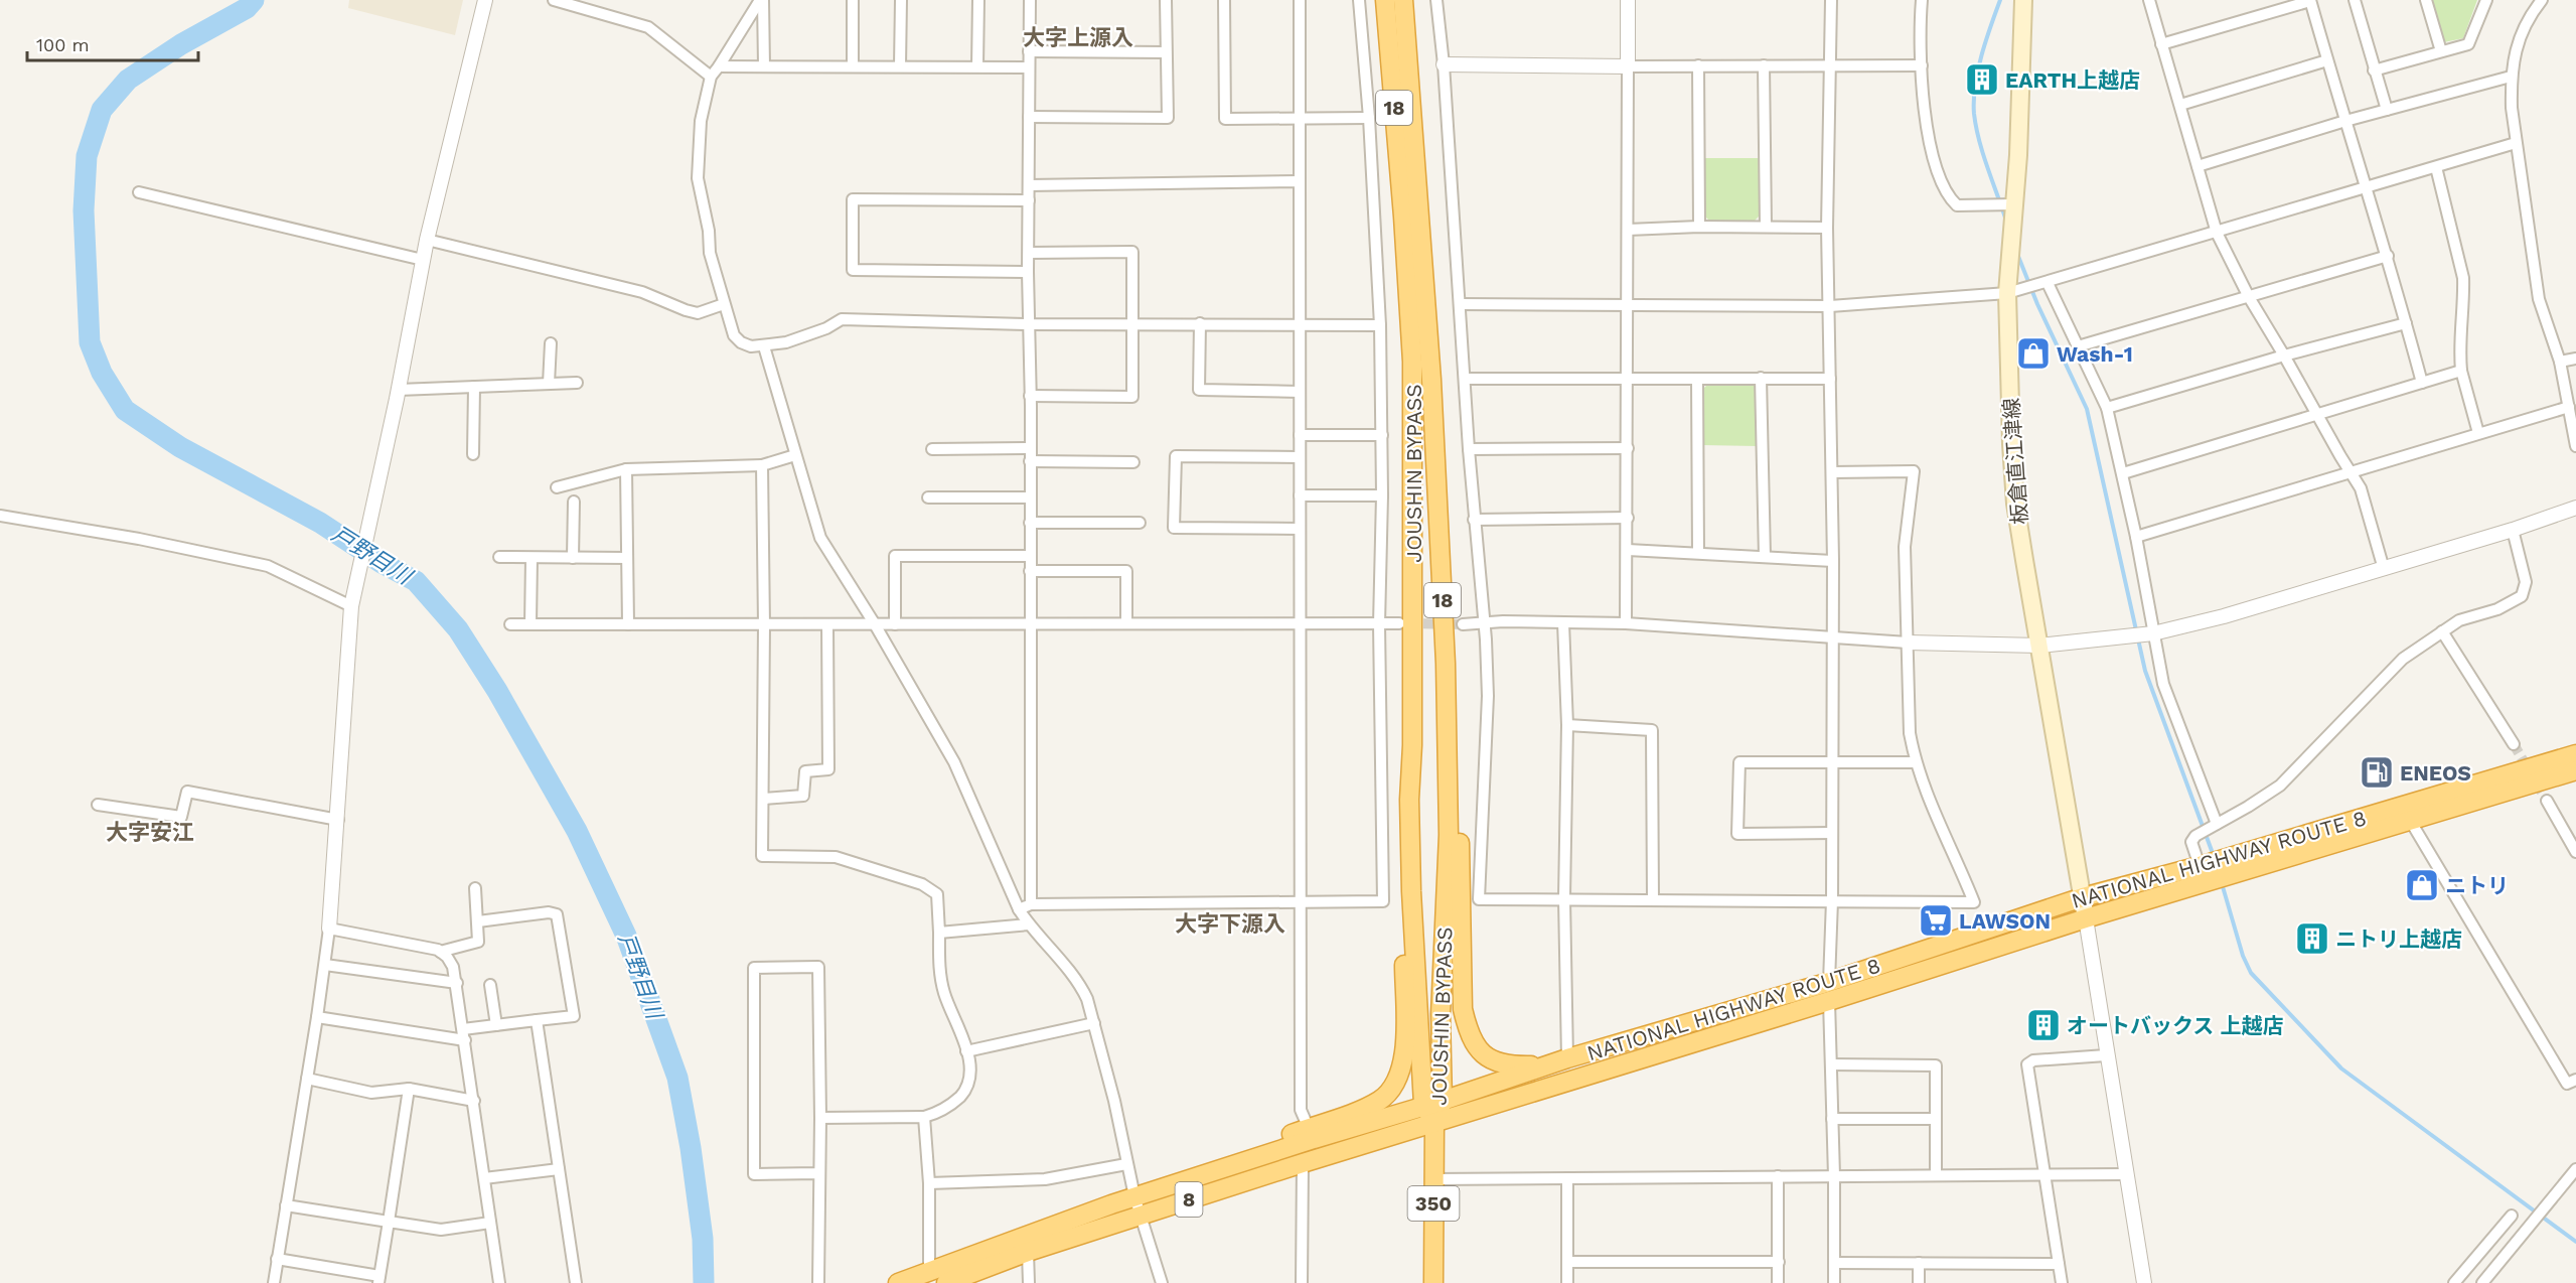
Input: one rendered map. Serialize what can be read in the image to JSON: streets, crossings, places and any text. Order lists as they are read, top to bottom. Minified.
{"streets":{"highway":["18","JOUSHIN BYPASS","NATIONAL HIGHWAY ROUTE 8","8","350"],"main road":["板倉直江津線"]},"crossings":[["板倉直江津線","NATIONAL HIGHWAY ROUTE 8"],["JOUSHIN BYPASS","NATIONAL HIGHWAY ROUTE 8"],["JOUSHIN BYPASS","350"],["NATIONAL HIGHWAY ROUTE 8","8"],["NATIONAL HIGHWAY ROUTE 8","350"]],"districts":["大字上源入","大字安江","大字下源入"],"water":["戸野目川"],"places":{"building":["EARTH上越店","ニトリ上越店","オートバックス 上越店"],"shop":["Wash-1","ニトリ"],"fuel station":["ENEOS"],"supermarket":["LAWSON"]},"scale_bar":"100 m"}
